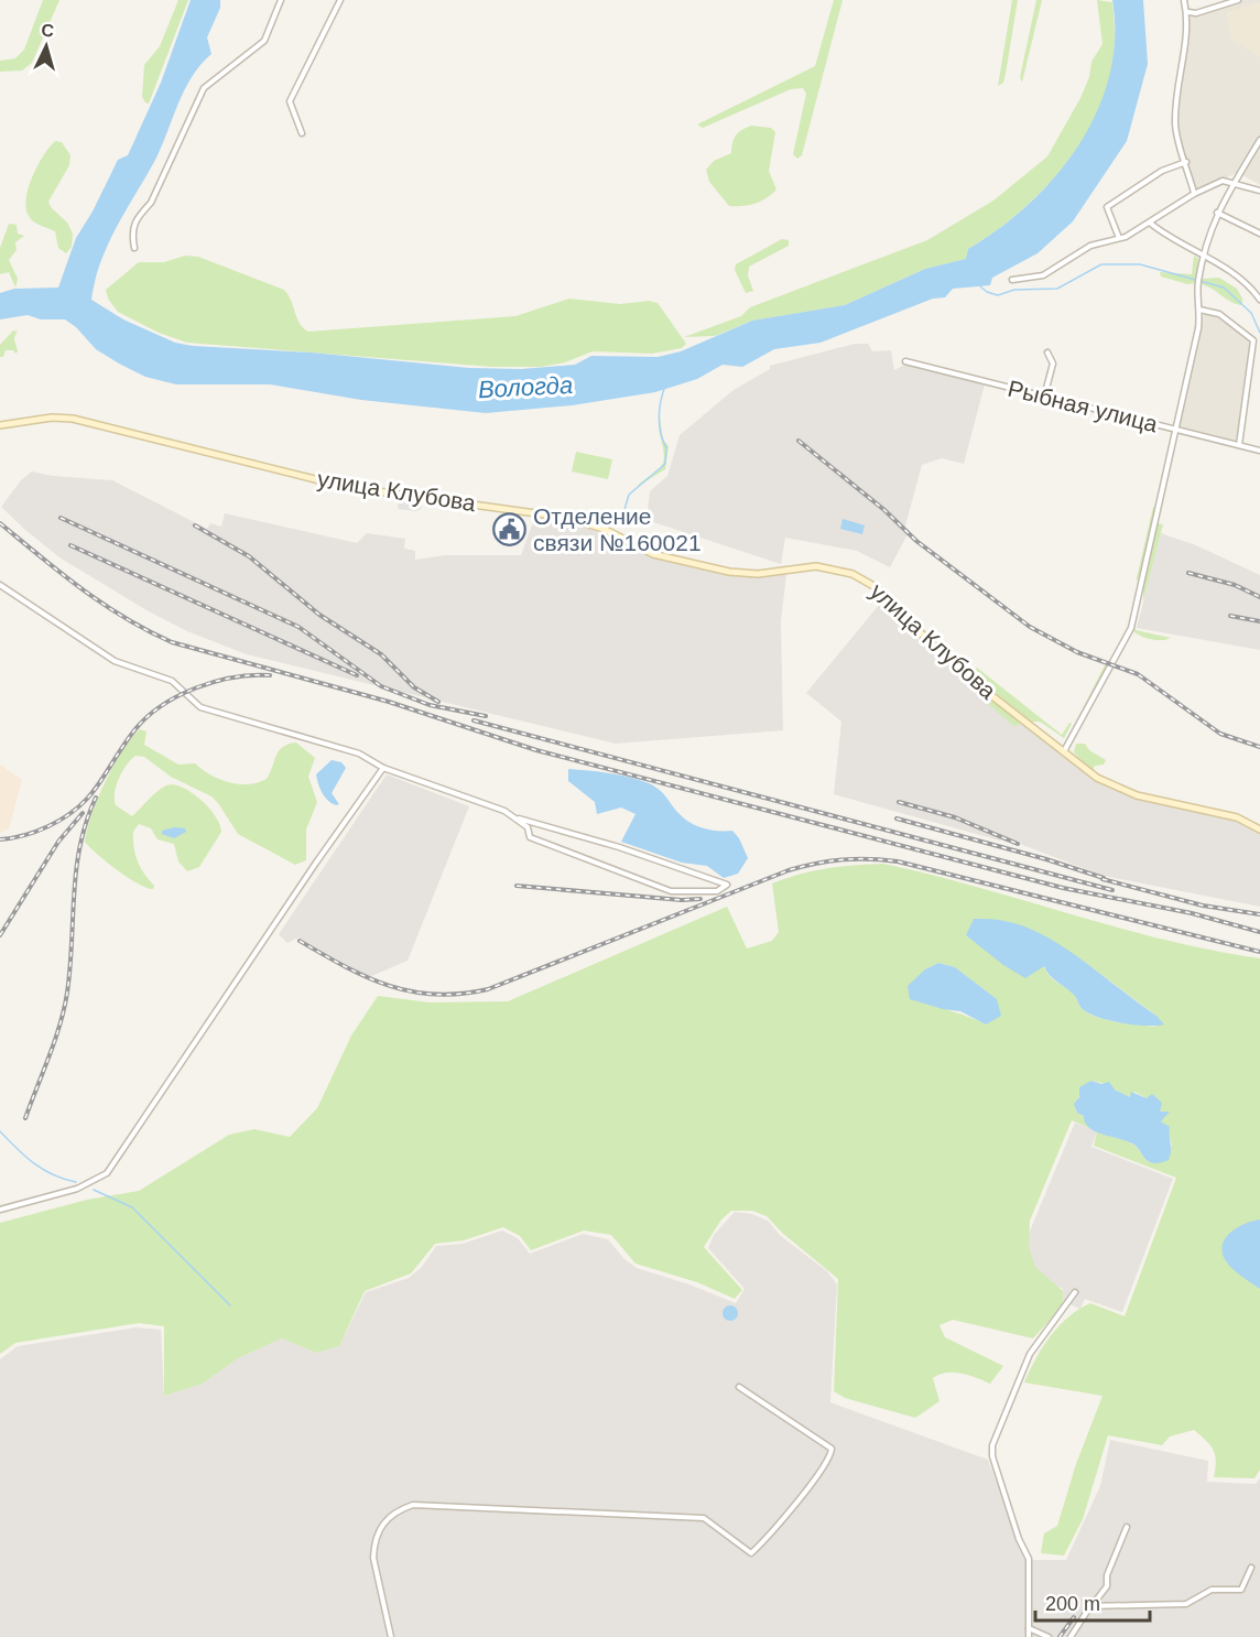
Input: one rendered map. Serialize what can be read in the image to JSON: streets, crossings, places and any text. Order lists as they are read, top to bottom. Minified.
{"streets":{"main road":["улица Клубова"],"street":["Рыбная улица"]},"water":["Вологда"],"places":{"public building":["Отделение связи №160021"]},"scale_bar":"200 m","north":"top"}
